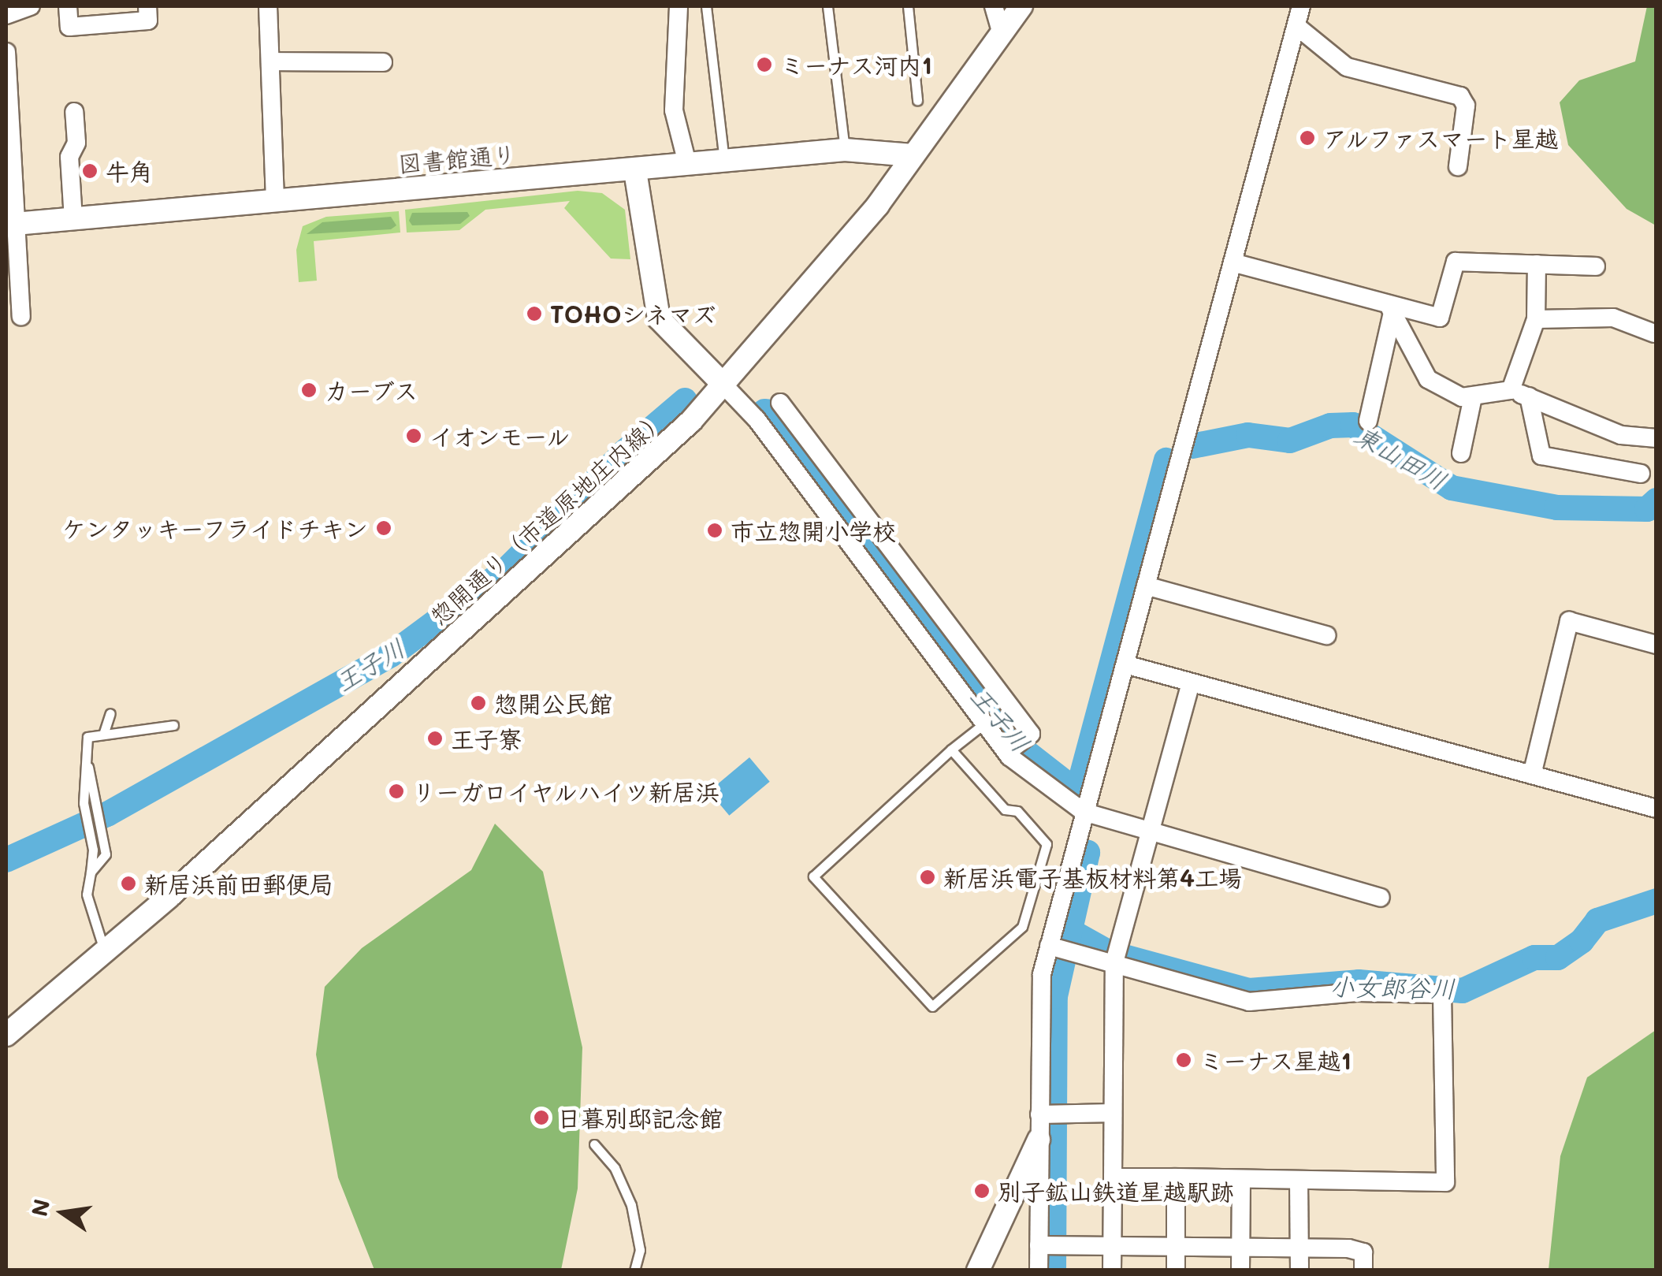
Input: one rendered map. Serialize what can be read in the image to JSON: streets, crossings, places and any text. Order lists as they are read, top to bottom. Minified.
{"streets":{"street":["図書館通り","惣開通り（市道原地庄内線）"]},"crossings":[["図書館通り","惣開通り（市道原地庄内線）"]],"water":["東山田川","王子川","小女郎谷川"],"places":["ミーナス河内1","アルファスマート星越","牛角","TOHOシネマズ","カーブス","イオンモール","ケンタッキーフライドチキン","市立惣開小学校","惣開公民館","王子寮","リーガロイヤルハイツ新居浜","新居浜電子基板材料第4工場","新居浜前田郵便局","ミーナス星越1","日暮別邸記念館","別子鉱山鉄道星越駅跡"],"north":"left"}
